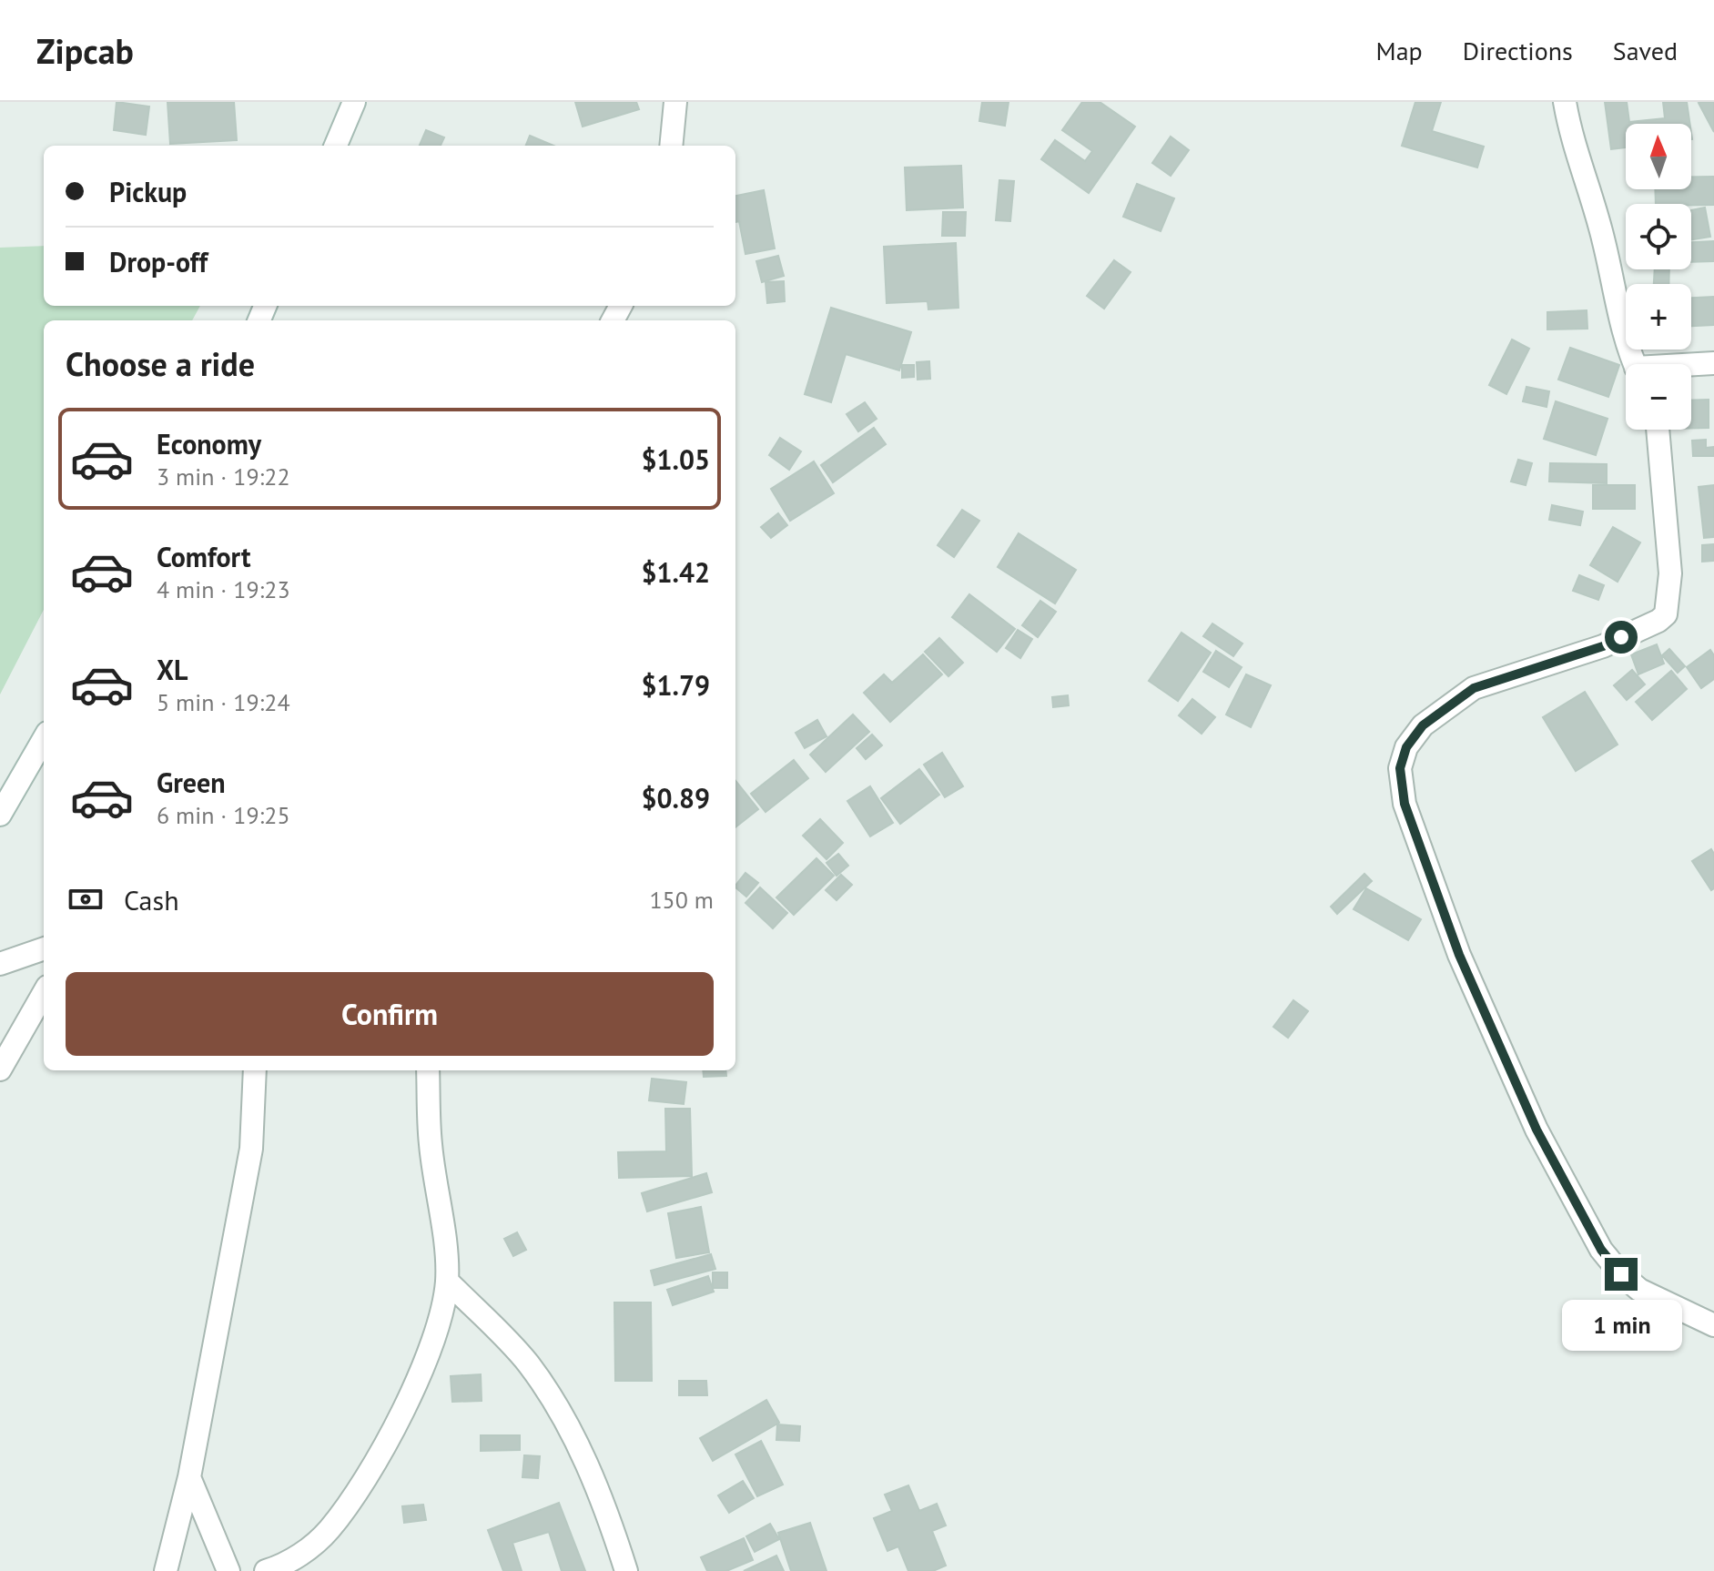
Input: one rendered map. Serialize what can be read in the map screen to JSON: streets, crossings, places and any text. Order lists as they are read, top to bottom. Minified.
{"north":"top","page":{"header":"Zipcab","nav":["Map","Directions","Saved"],"map_buttons":["+","−"],"banner":["Pickup","Drop-off"],"heading":"Choose a ride","list":[{"name":"Economy","note":"3 min · 19:22","value":"$1.05"},{"name":"Comfort","note":"4 min · 19:23","value":"$1.42"},{"name":"XL","note":"5 min · 19:24","value":"$1.79"},{"name":"Green","note":"6 min · 19:25","value":"$0.89"}],"pay":["Cash","150 m"],"buttons":"Confirm","bubble":"1 min"}}
